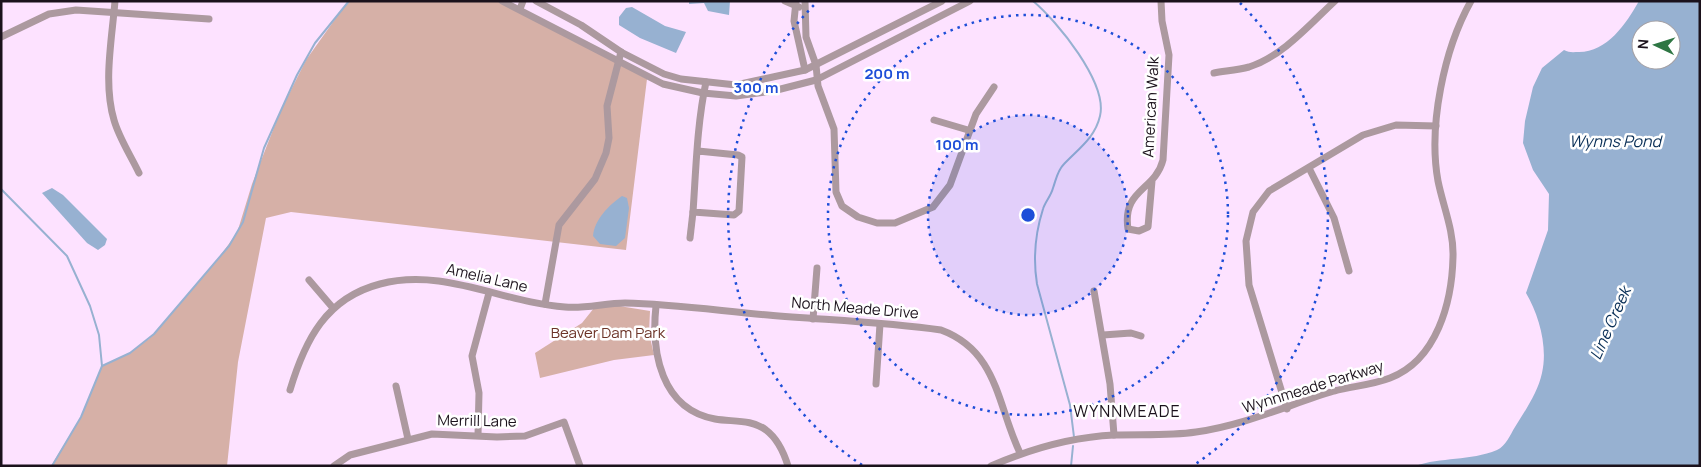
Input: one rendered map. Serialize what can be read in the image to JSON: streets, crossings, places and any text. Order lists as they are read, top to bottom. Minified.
{"streets":{"street":["American Walk","Amelia Lane","North Meade Drive","Wynnmeade Parkway","Merrill Lane"]},"crossings":[["Amelia Lane","North Meade Drive"],["North Meade Drive","Wynnmeade Parkway"]],"districts":["WYNNMEADE"],"water":["Wynns Pond","Line Creek"],"parks":["Beaver Dam Park"],"north":"left","rings":["200 m","300 m","100 m"]}
